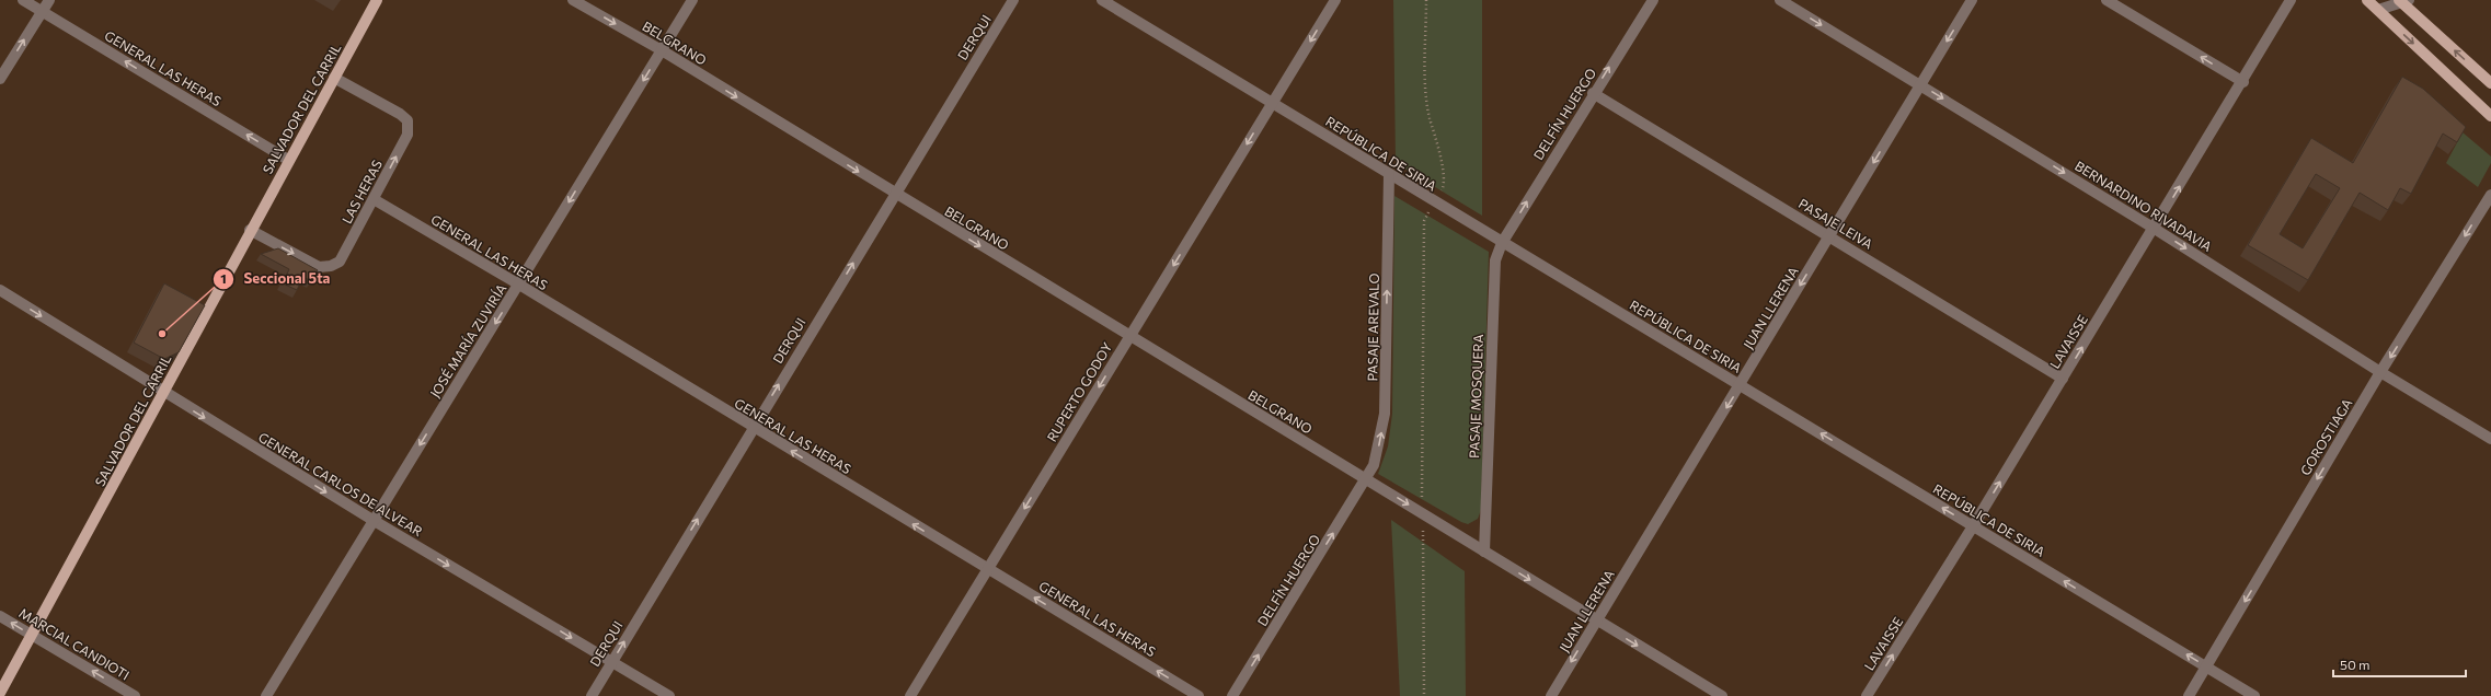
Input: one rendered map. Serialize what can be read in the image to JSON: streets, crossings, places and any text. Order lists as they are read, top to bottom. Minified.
{"streets":{"main road":["SALVADOR DEL CARRIL"],"street":["DERQUI","BELGRANO","GENERAL LAS HERAS","DELFÍN HUERGO","REPÚBLICA DE SIRIA","LAS HERAS","BERNARDINO RIVADAVIA","PASAJE LEIVA","JUAN LLERENA","PASAJE AREVALO","JOSÉ MARÍA ZUVIRÍA","LAVAISSE","RUPERTO GODOY","PASAJE MOSQUERA","GOROSTIAGA","GENERAL CARLOS DE ALVEAR","MARCIAL CANDIOTI"]},"crossings":[["DERQUI","BELGRANO"],["DERQUI","GENERAL LAS HERAS"],["DERQUI","GENERAL CARLOS DE ALVEAR"],["BELGRANO","DELFÍN HUERGO"],["BELGRANO","JUAN LLERENA"],["BELGRANO","PASAJE AREVALO"],["BELGRANO","JOSÉ MARÍA ZUVIRÍA"],["BELGRANO","RUPERTO GODOY"],["BELGRANO","PASAJE MOSQUERA"],["GENERAL LAS HERAS","SALVADOR DEL CARRIL"],["GENERAL LAS HERAS","LAS HERAS"],["GENERAL LAS HERAS","JOSÉ MARÍA ZUVIRÍA"],["GENERAL LAS HERAS","RUPERTO GODOY"],["SALVADOR DEL CARRIL","LAS HERAS"],["SALVADOR DEL CARRIL","GENERAL CARLOS DE ALVEAR"],["SALVADOR DEL CARRIL","MARCIAL CANDIOTI"],["DELFÍN HUERGO","REPÚBLICA DE SIRIA"],["DELFÍN HUERGO","PASAJE LEIVA"],["DELFÍN HUERGO","PASAJE AREVALO"],["DELFÍN HUERGO","PASAJE MOSQUERA"],["REPÚBLICA DE SIRIA","JUAN LLERENA"],["REPÚBLICA DE SIRIA","PASAJE AREVALO"],["REPÚBLICA DE SIRIA","LAVAISSE"],["REPÚBLICA DE SIRIA","RUPERTO GODOY"],["REPÚBLICA DE SIRIA","PASAJE MOSQUERA"],["REPÚBLICA DE SIRIA","GOROSTIAGA"],["BERNARDINO RIVADAVIA","JUAN LLERENA"],["BERNARDINO RIVADAVIA","LAVAISSE"],["BERNARDINO RIVADAVIA","GOROSTIAGA"],["PASAJE LEIVA","JUAN LLERENA"],["PASAJE LEIVA","LAVAISSE"],["JOSÉ MARÍA ZUVIRÍA","GENERAL CARLOS DE ALVEAR"]],"one_way":["DERQUI","BELGRANO","GENERAL LAS HERAS","DELFÍN HUERGO","REPÚBLICA DE SIRIA","BERNARDINO RIVADAVIA","JUAN LLERENA","PASAJE AREVALO","JOSÉ MARÍA ZUVIRÍA","LAVAISSE","RUPERTO GODOY","GOROSTIAGA","GENERAL CARLOS DE ALVEAR","MARCIAL CANDIOTI"],"places":["Seccional 5ta"],"scale_bar":"50 m"}
